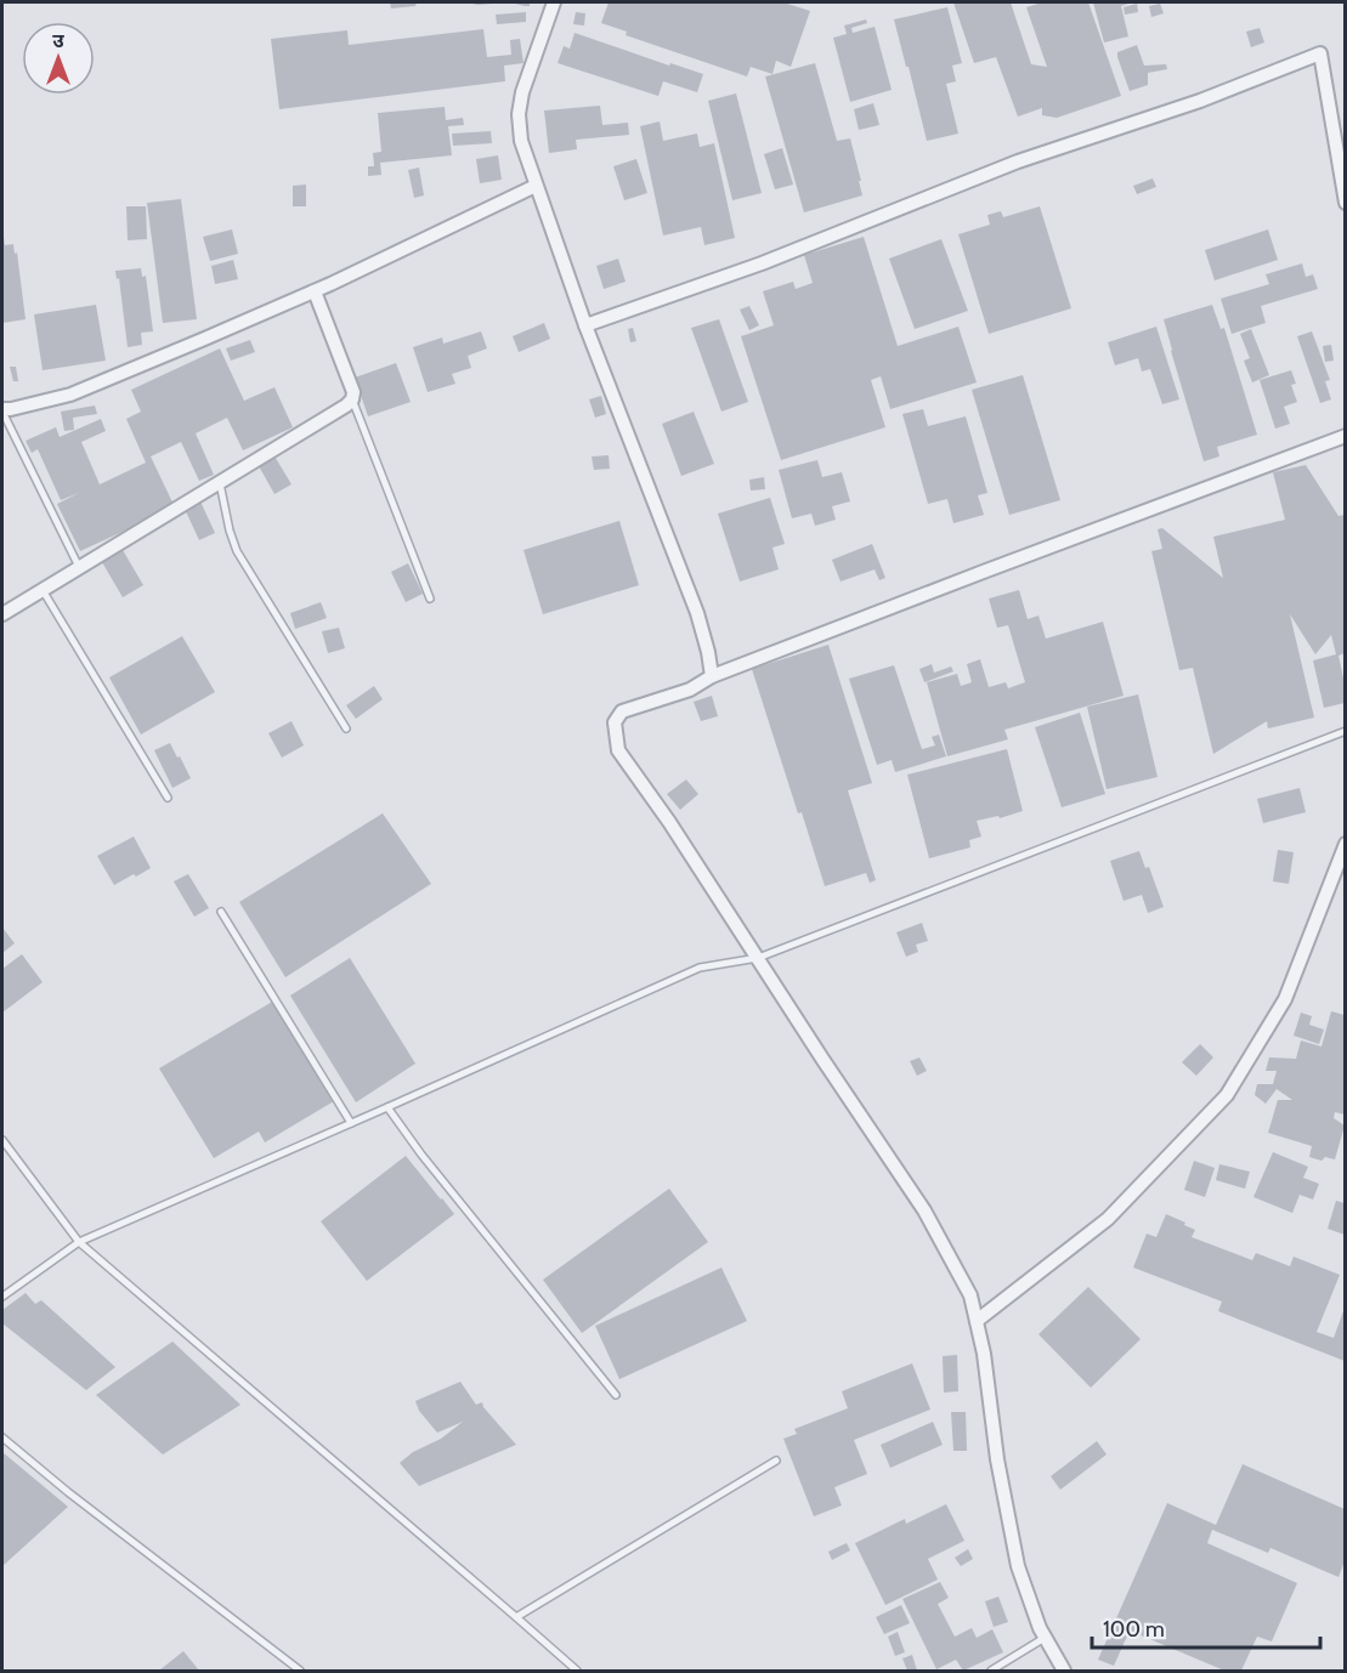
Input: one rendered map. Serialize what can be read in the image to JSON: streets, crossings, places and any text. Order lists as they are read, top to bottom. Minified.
{"scale_bar":"100 m","north":"top"}
